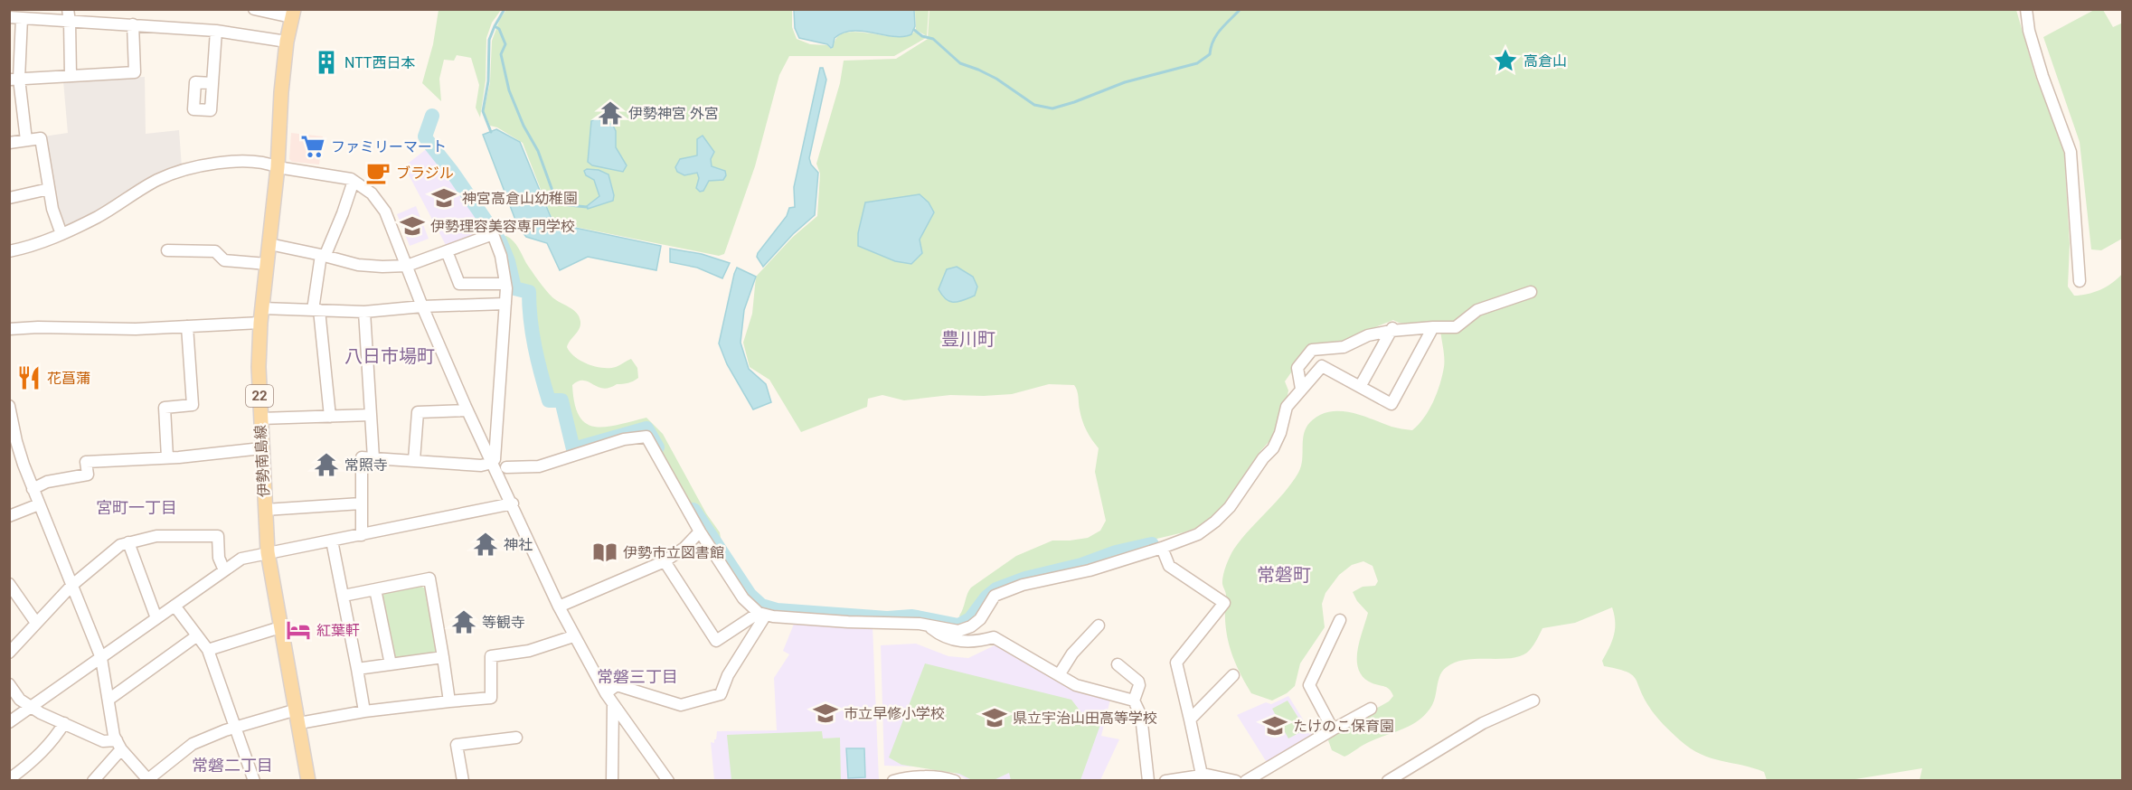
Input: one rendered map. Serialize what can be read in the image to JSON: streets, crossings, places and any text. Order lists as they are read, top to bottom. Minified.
{"streets":{"main road":["22","伊勢南島線"]},"districts":["豊川町","八日市場町","宮町一丁目","常磐町","常磐三丁目","常磐二丁目"],"places":{"place":["高倉山"],"building":["NTT西日本"],"temple":["伊勢神宮 外宮","常照寺","神社","等観寺"],"supermarket":["ファミリーマート"],"cafe":["ブラジル"],"school or university":["神宮高倉山幼稚園","伊勢理容美容専門学校","市立早修小学校","県立宇治山田高等学校","たけのこ保育園"],"restaurant":["花菖蒲"],"library":["伊勢市立図書館"],"hotel":["紅葉軒"]}}
